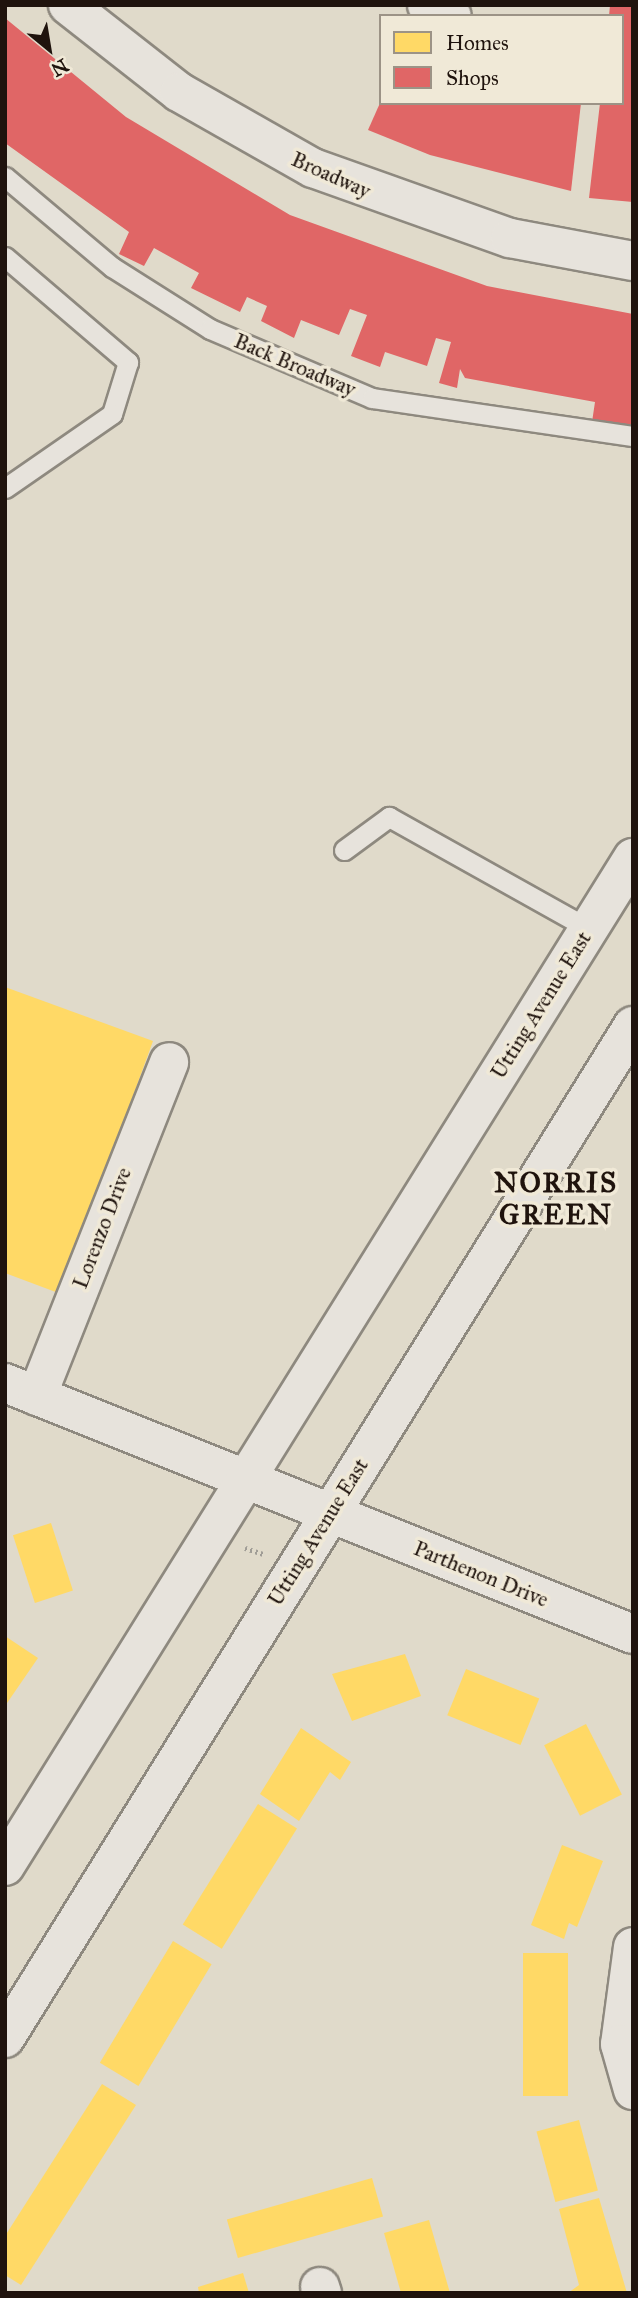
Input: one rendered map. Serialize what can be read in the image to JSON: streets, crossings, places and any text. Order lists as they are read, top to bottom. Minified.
{"streets":{"street":["Broadway","Utting Avenue East","Lorenzo Drive","Parthenon Drive"],"lane":["Back Broadway"]},"crossings":[["Utting Avenue East","Lorenzo Drive"],["Utting Avenue East","Parthenon Drive"],["Lorenzo Drive","Parthenon Drive"]],"districts":["NORRIS GREEN"],"legend":["Homes","Shops"],"north":"bottom right"}
